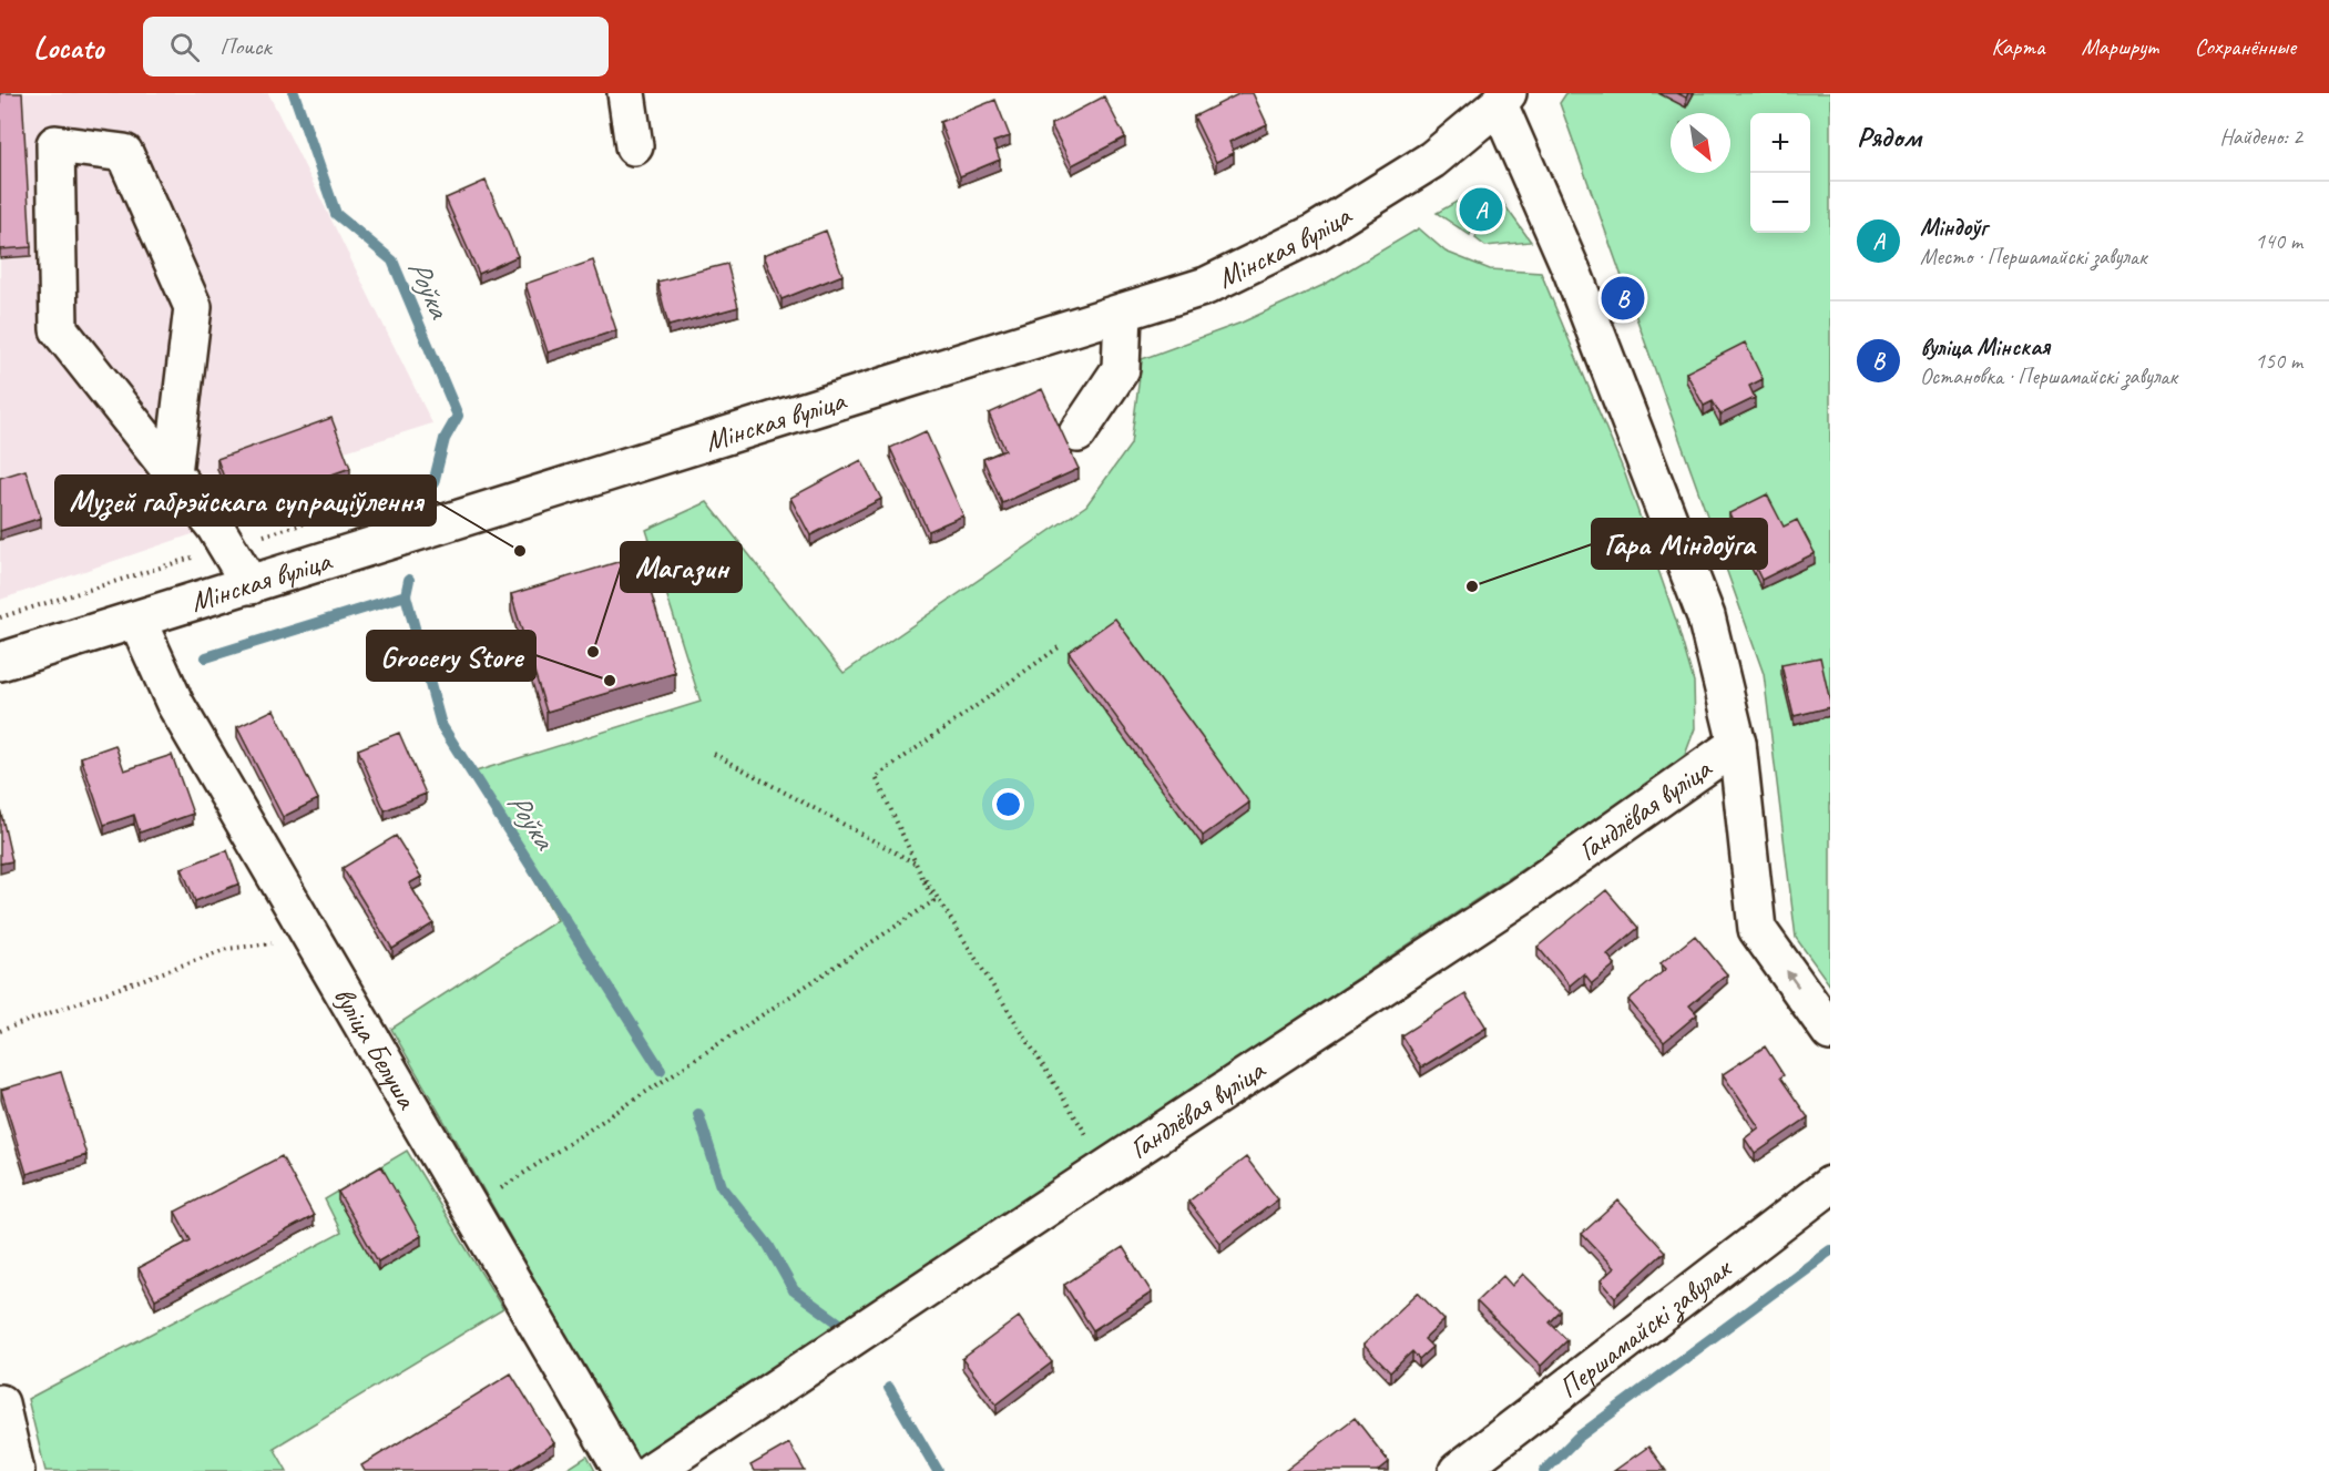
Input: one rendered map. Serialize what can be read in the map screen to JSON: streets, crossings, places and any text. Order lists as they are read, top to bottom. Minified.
{"streets":{"street":["Мінская вуліца","Гандлёвая вуліца","вуліца Белуша","Першамайскі завулак"]},"crossings":[["Мінская вуліца","вуліца Белуша"]],"water":["Роўка"],"places":["Музей габрэйскага супраціўлення","Гара Міндоўга","Магазин","Grocery Store"],"north":"bottom right","page":{"header":"Locato","search":"Поиск","nav":["Карта","Маршрут","Сохранённые"],"heading":["Рядом","Найдено: 2"],"map_buttons":["+","−"],"list":[{"mark":"A","name":"Міндоўг","note":"Место · Першамайскі завулак","value":"140 m"},{"mark":"B","name":"вуліца Мінская","note":"Остановка · Першамайскі завулак","value":"150 m"}],"pins":["A","B"]}}
